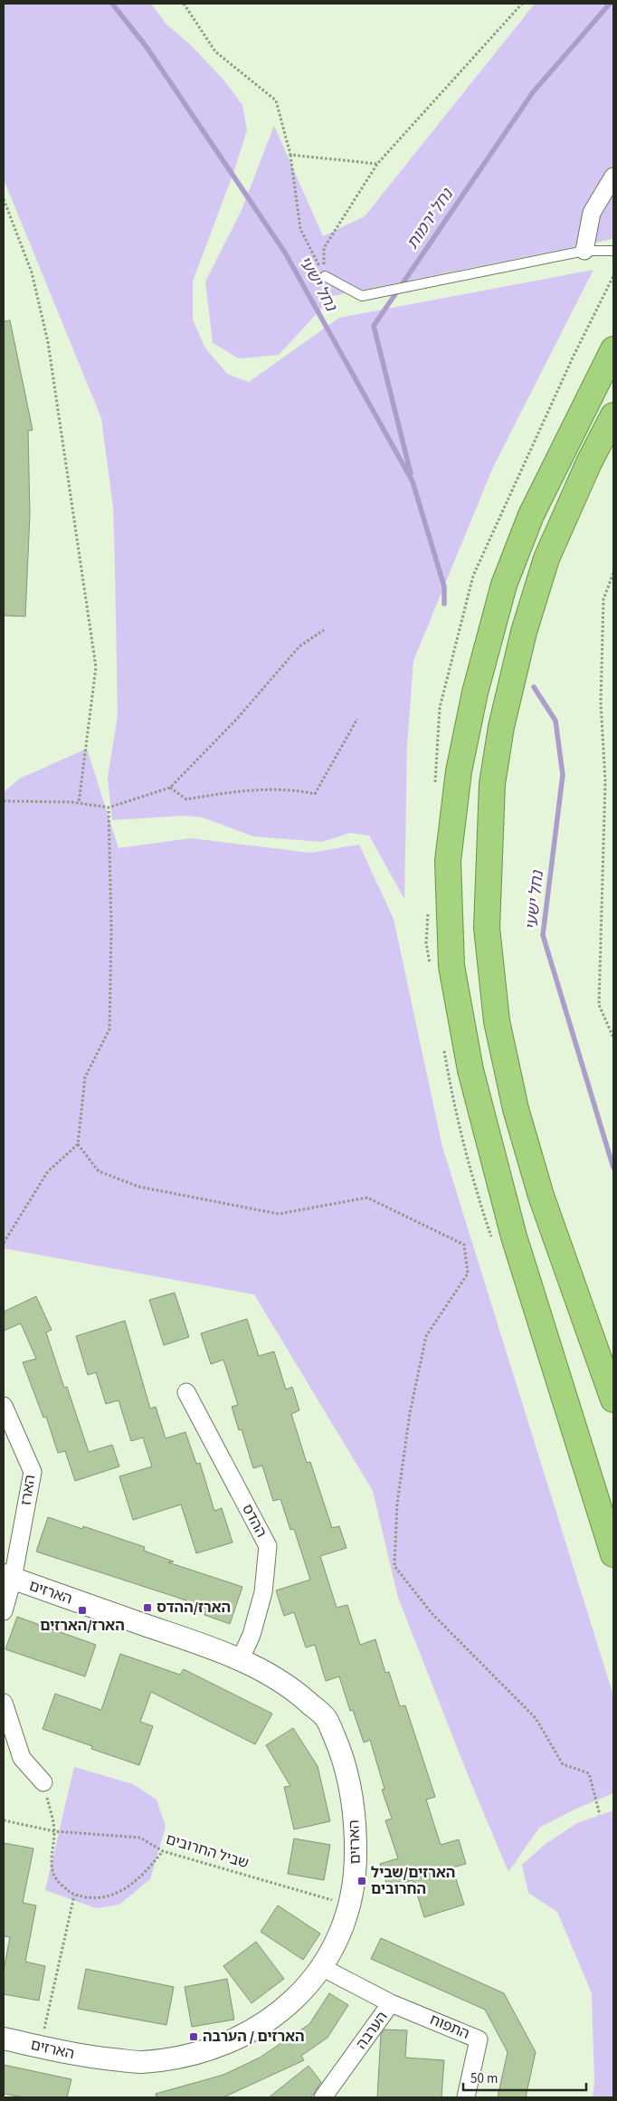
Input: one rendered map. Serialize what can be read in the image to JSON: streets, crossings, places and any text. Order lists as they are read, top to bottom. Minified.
{"streets":{"street":["הארז","ההדס","הארזים","התפוח","הערבה"],"path":["שביל החרובים"]},"crossings":[["הארז","הארזים"],["ההדס","הארזים"],["הארזים","שביל החרובים"],["הארזים","הערבה"],["התפוח","הערבה"]],"water":["נחל ירמות","נחל ישעי"],"places":{"transit":["הארז/ההדס","הארז/הארזים","הארזים/שביל החרובים","הארזים / הערבה"]},"scale_bar":"50 m"}
